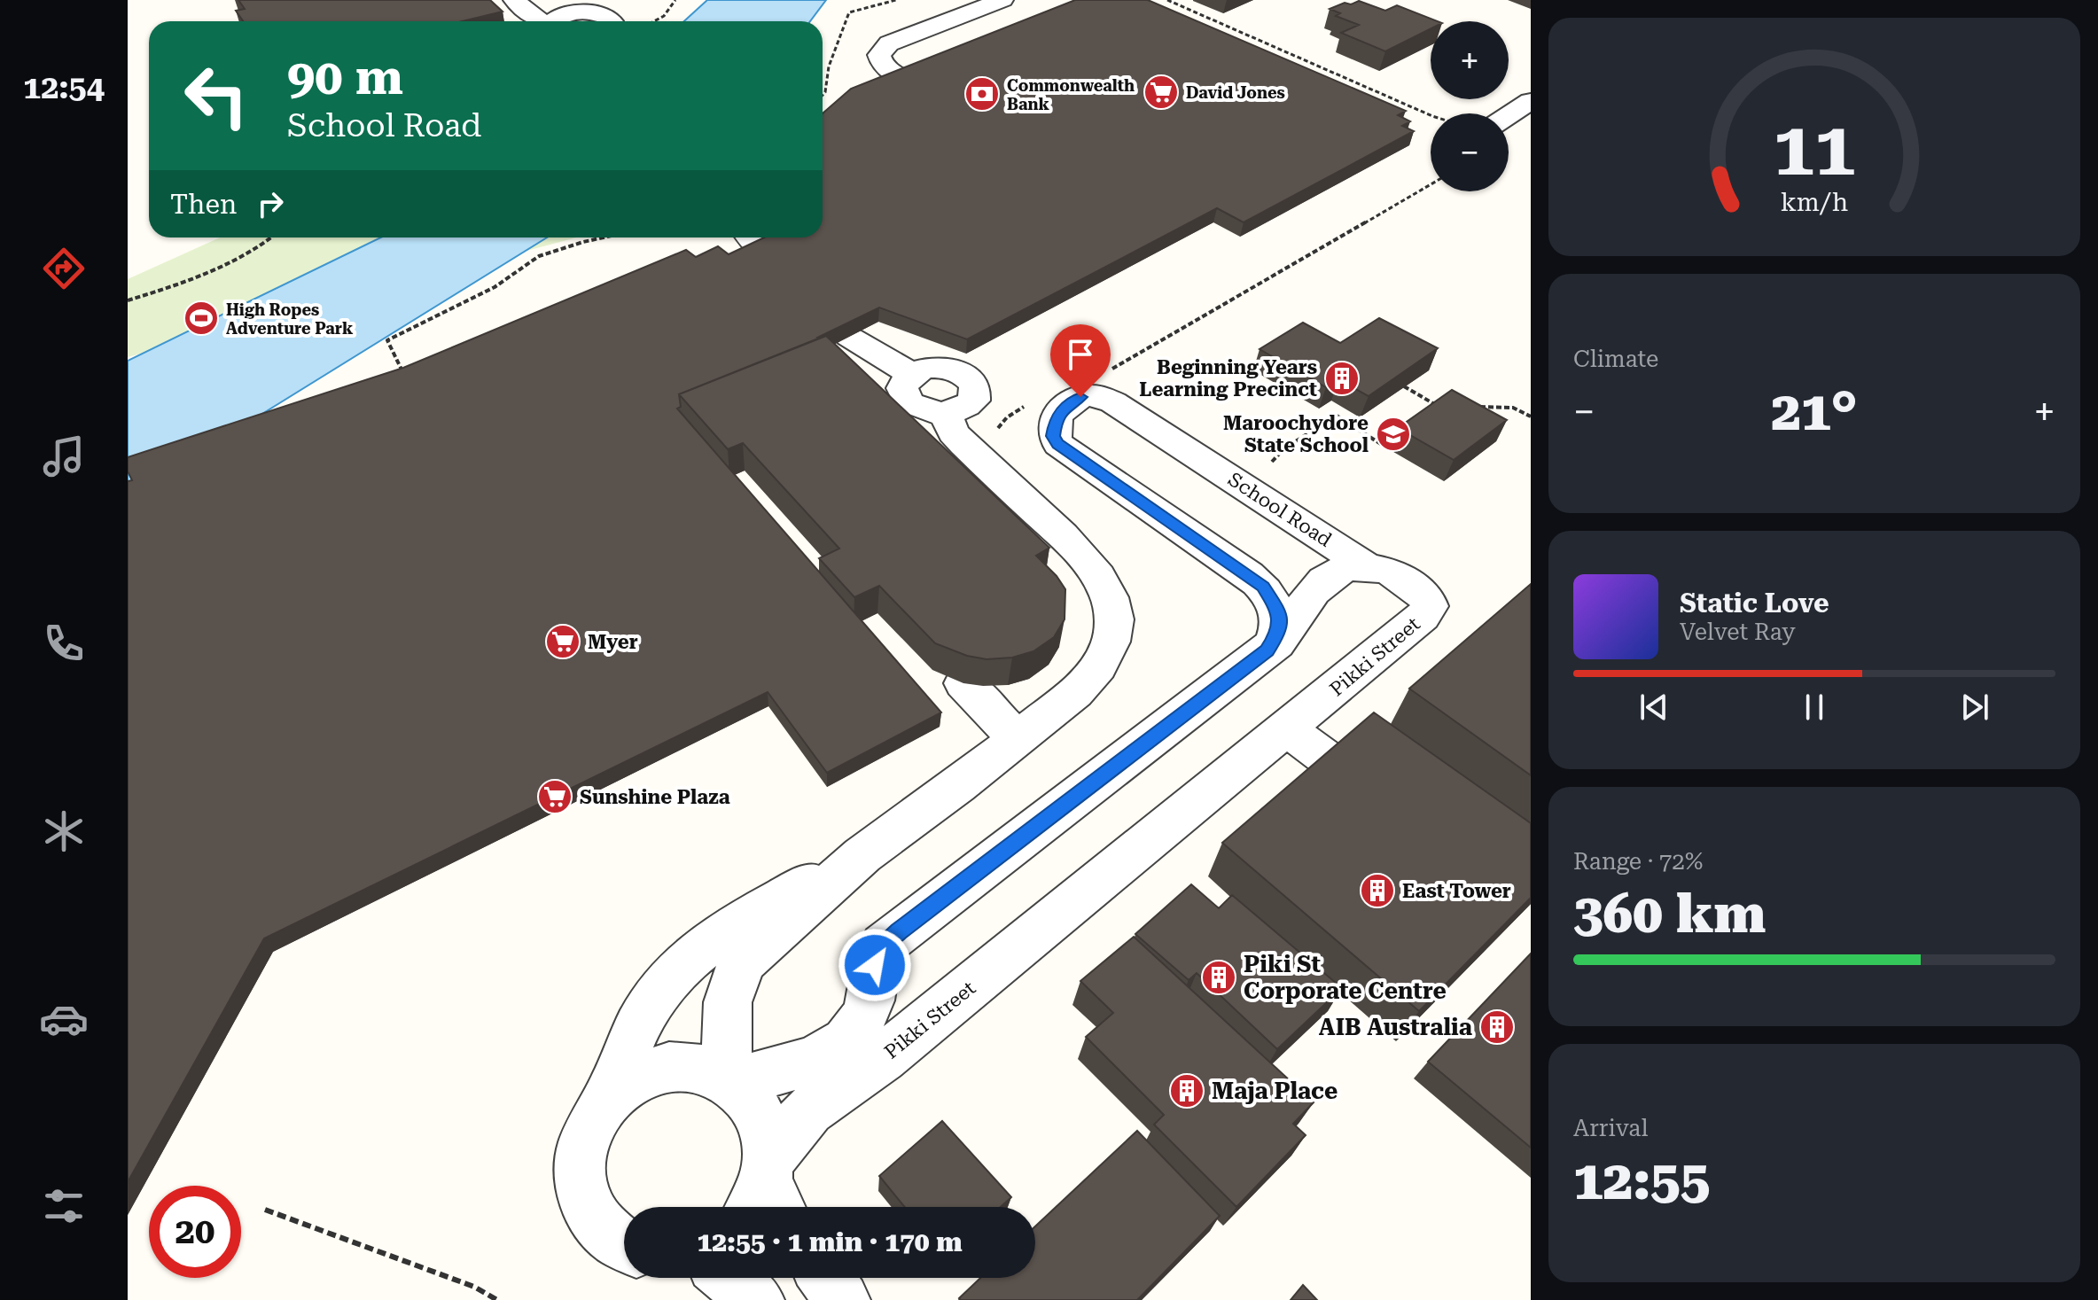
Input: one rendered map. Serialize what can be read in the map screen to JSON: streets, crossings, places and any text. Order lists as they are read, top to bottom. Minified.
{"streets":{"street":["School Road","Pikki Street"]},"crossings":[["School Road","Pikki Street"]],"places":{"supermarket":["David Jones","Myer","Sunshine Plaza"],"bank":["Commonwealth Bank"],"sports":["High Ropes Adventure Park"],"building":["Beginning Years Learning Precinct","East Tower","Piki St Corporate Centre","AIB Australia","Maja Place"],"school or university":["Maroochydore State School"]},"page":{"tabs":"12:54","map_buttons":["+","−"],"turn":["90 m","School Road"],"then":"Then","tile":["Climate",["Range · 72%","360 km"],["Arrival","12:55"]],"heat":["−","21°","+"],"song":["Static Love","Velvet Ray"],"limit":"20","trip":"12:55 · 1 min · 170 m","gauge":["11","km/h"]}}
